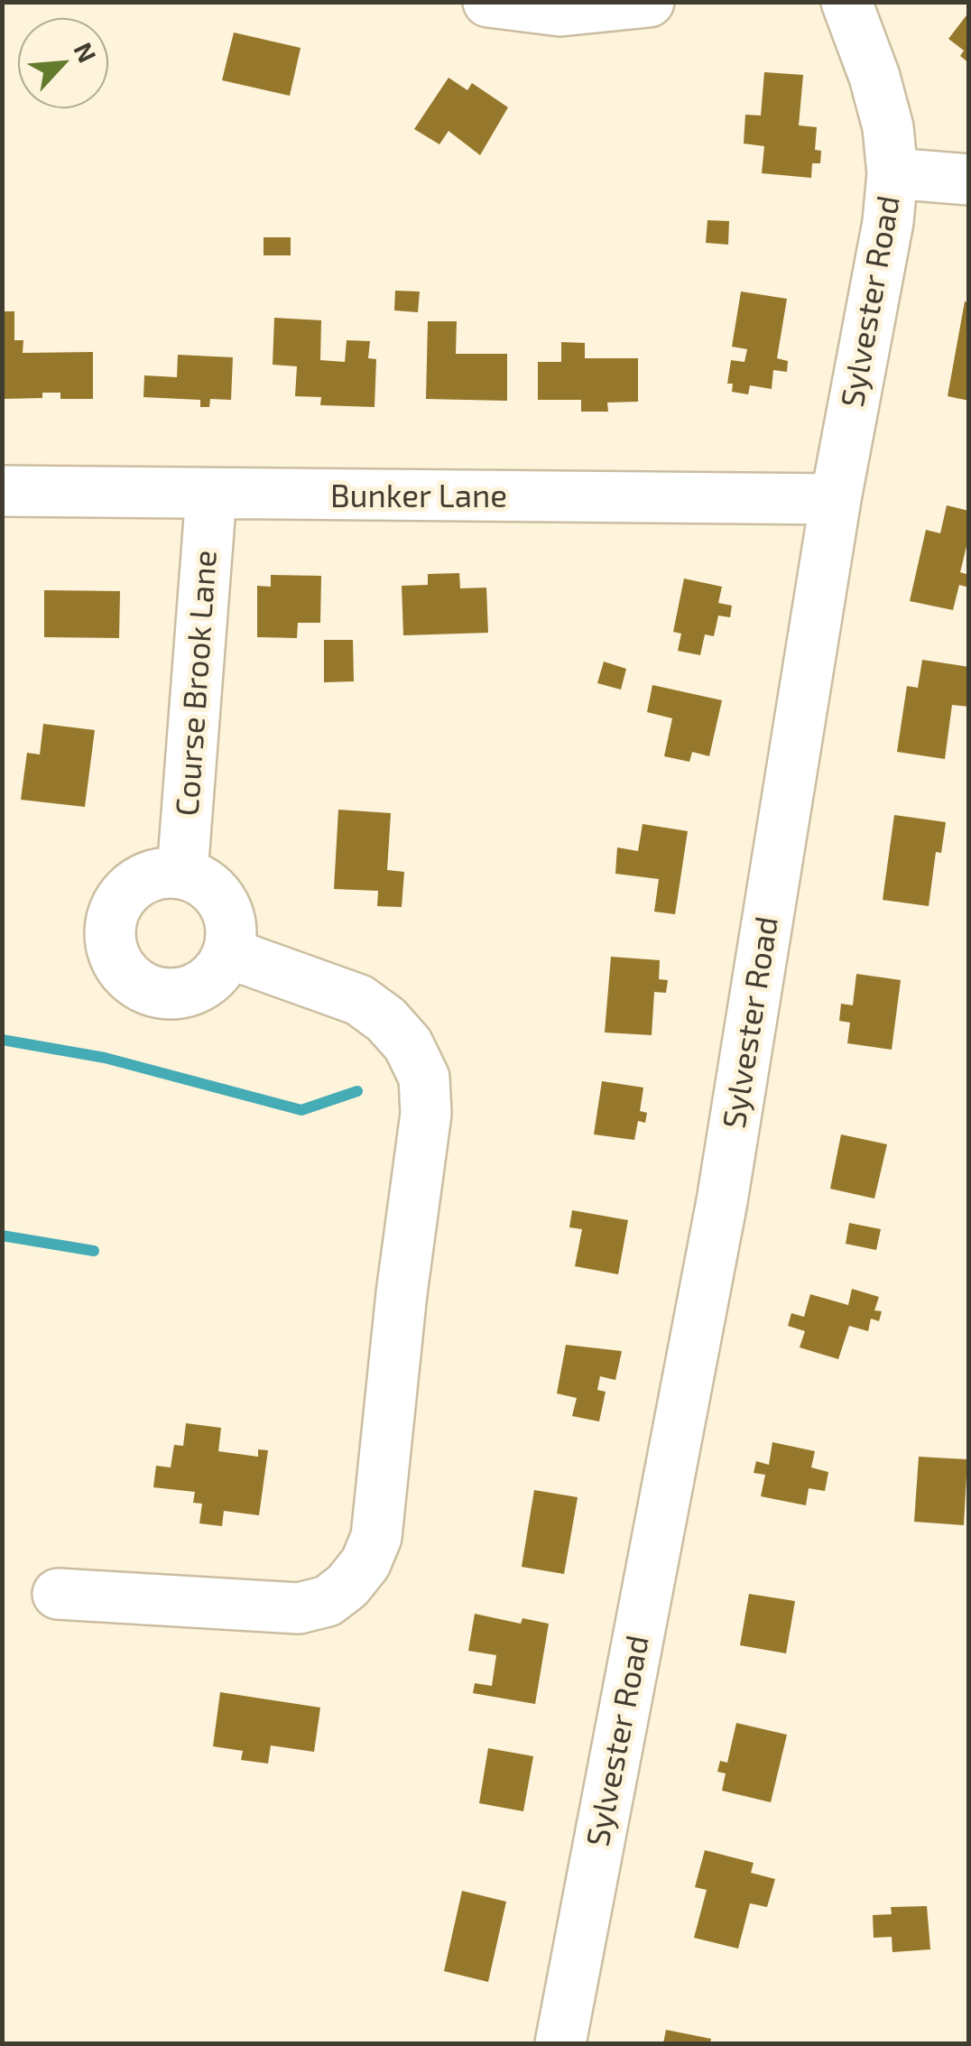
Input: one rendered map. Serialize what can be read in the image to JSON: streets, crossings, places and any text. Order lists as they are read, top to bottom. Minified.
{"streets":{"street":["Sylvester Road","Bunker Lane","Course Brook Lane"]},"crossings":[["Sylvester Road","Bunker Lane"],["Bunker Lane","Course Brook Lane"]],"north":"top right"}
